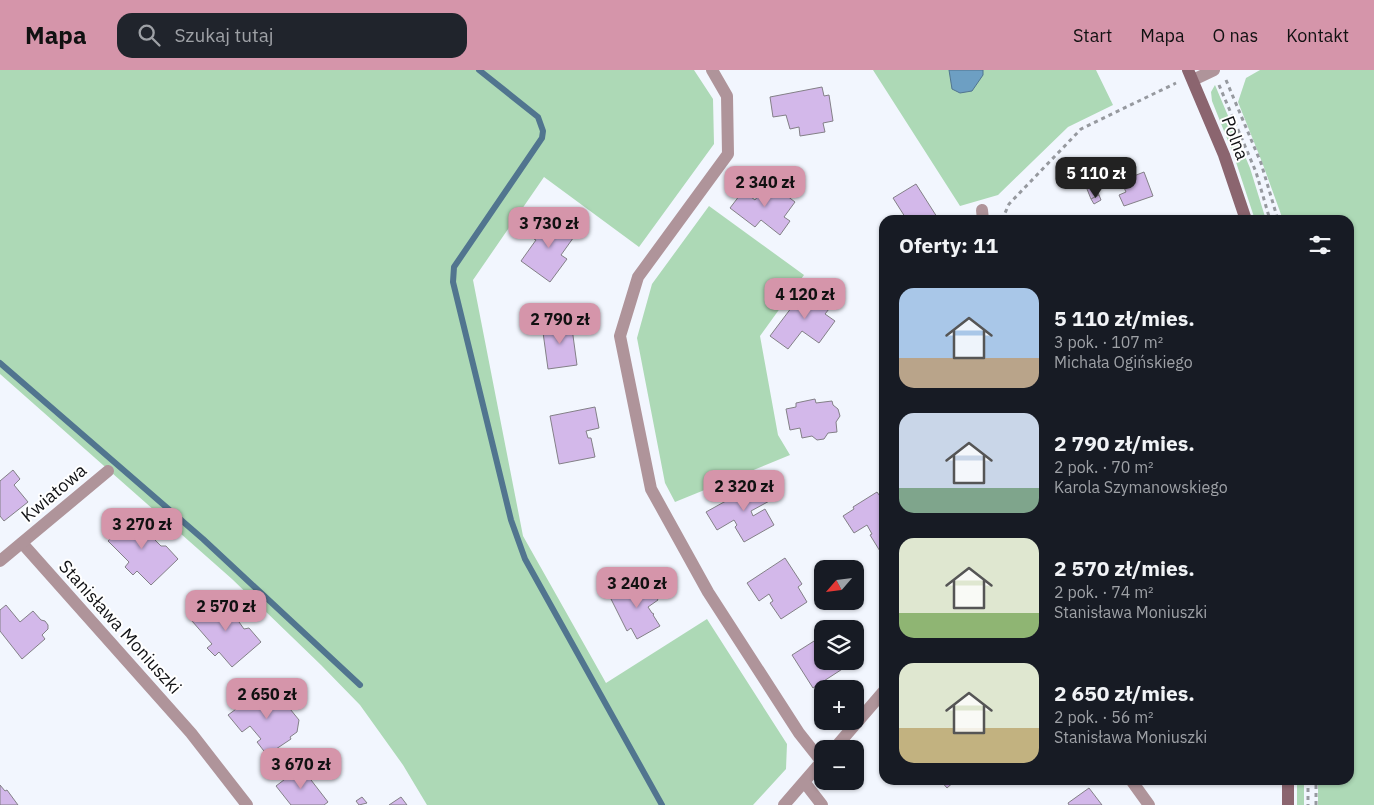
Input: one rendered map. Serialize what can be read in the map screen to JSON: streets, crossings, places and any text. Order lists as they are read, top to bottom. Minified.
{"streets":{"street":["Polna","Kwiatowa","Stanisława Moniuszki"]},"crossings":[["Kwiatowa","Stanisława Moniuszki"]],"north":"bottom left","page":{"header":"Mapa","search":"Szukaj tutaj","nav":["Start","Mapa","O nas","Kontakt"],"price":["5 110 zł","2 340 zł","3 730 zł","4 120 zł","2 790 zł","2 320 zł","3 270 zł","3 240 zł","2 570 zł","2 650 zł","3 670 zł"],"heading":"Oferty: 11","list":[{"name":"5 110 zł/mies.","note":"3 pok. · 107 m² · Michała Ogińskiego"},{"name":"2 790 zł/mies.","note":"2 pok. · 70 m² · Karola Szymanowskiego"},{"name":"2 570 zł/mies.","note":"2 pok. · 74 m² · Stanisława Moniuszki"},{"name":"2 650 zł/mies.","note":"2 pok. · 56 m² · Stanisława Moniuszki"}],"map_buttons":["+","−"]}}
